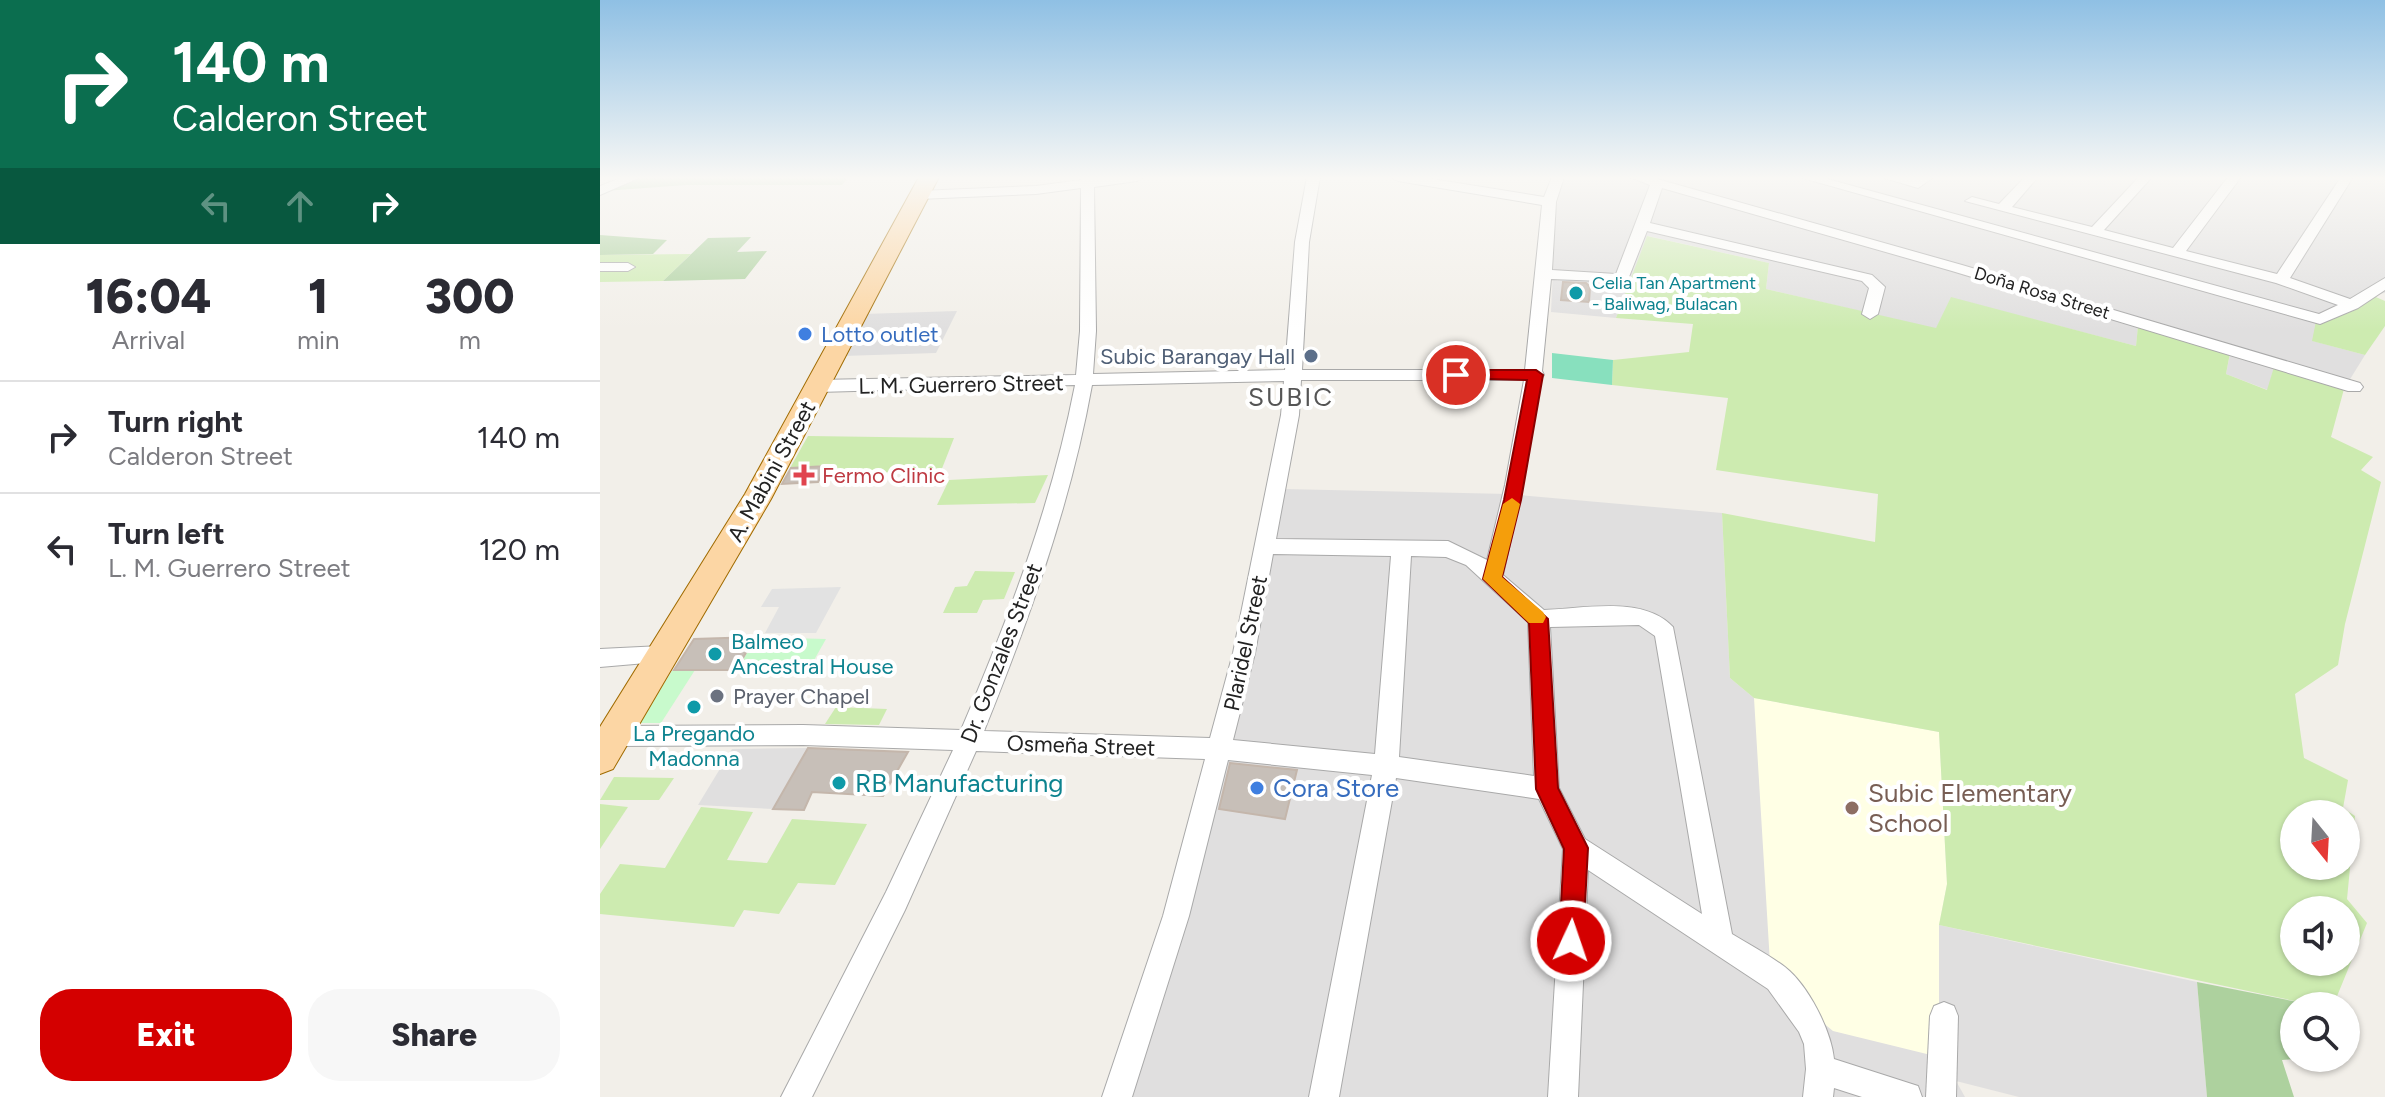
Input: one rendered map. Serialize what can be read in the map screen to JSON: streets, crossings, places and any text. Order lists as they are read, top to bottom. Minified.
{"streets":{"main road":["A. Mabini Street"],"street":["Doña Rosa Street","L. M. Guerrero Street","Plaridel Street","Dr. Gonzales Street","Osmeña Street"]},"crossings":[["L. M. Guerrero Street","A. Mabini Street"],["L. M. Guerrero Street","Plaridel Street"],["L. M. Guerrero Street","Dr. Gonzales Street"],["A. Mabini Street","Osmeña Street"],["Plaridel Street","Osmeña Street"],["Dr. Gonzales Street","Osmeña Street"]],"districts":["SUBIC"],"places":{"other":["Celia Tan Apartment - Baliwag, Bulacan","Lotto outlet","Subic Barangay Hall","Balmeo Ancestral House","Prayer Chapel","La Pregando Madonna","RB Manufacturing","Cora Store","Subic Elementary School"],"health":["Fermo Clinic"]},"north":"bottom","page":{"turn":["140 m","Calderon Street"],"eta":["16:04","Arrival","1","min","300","m"],"list":[{"name":"Turn right","note":"Calderon Street","value":"140 m"},{"name":"Turn left","note":"L. M. Guerrero Street","value":"120 m"}],"buttons":["Exit","Share"]}}
